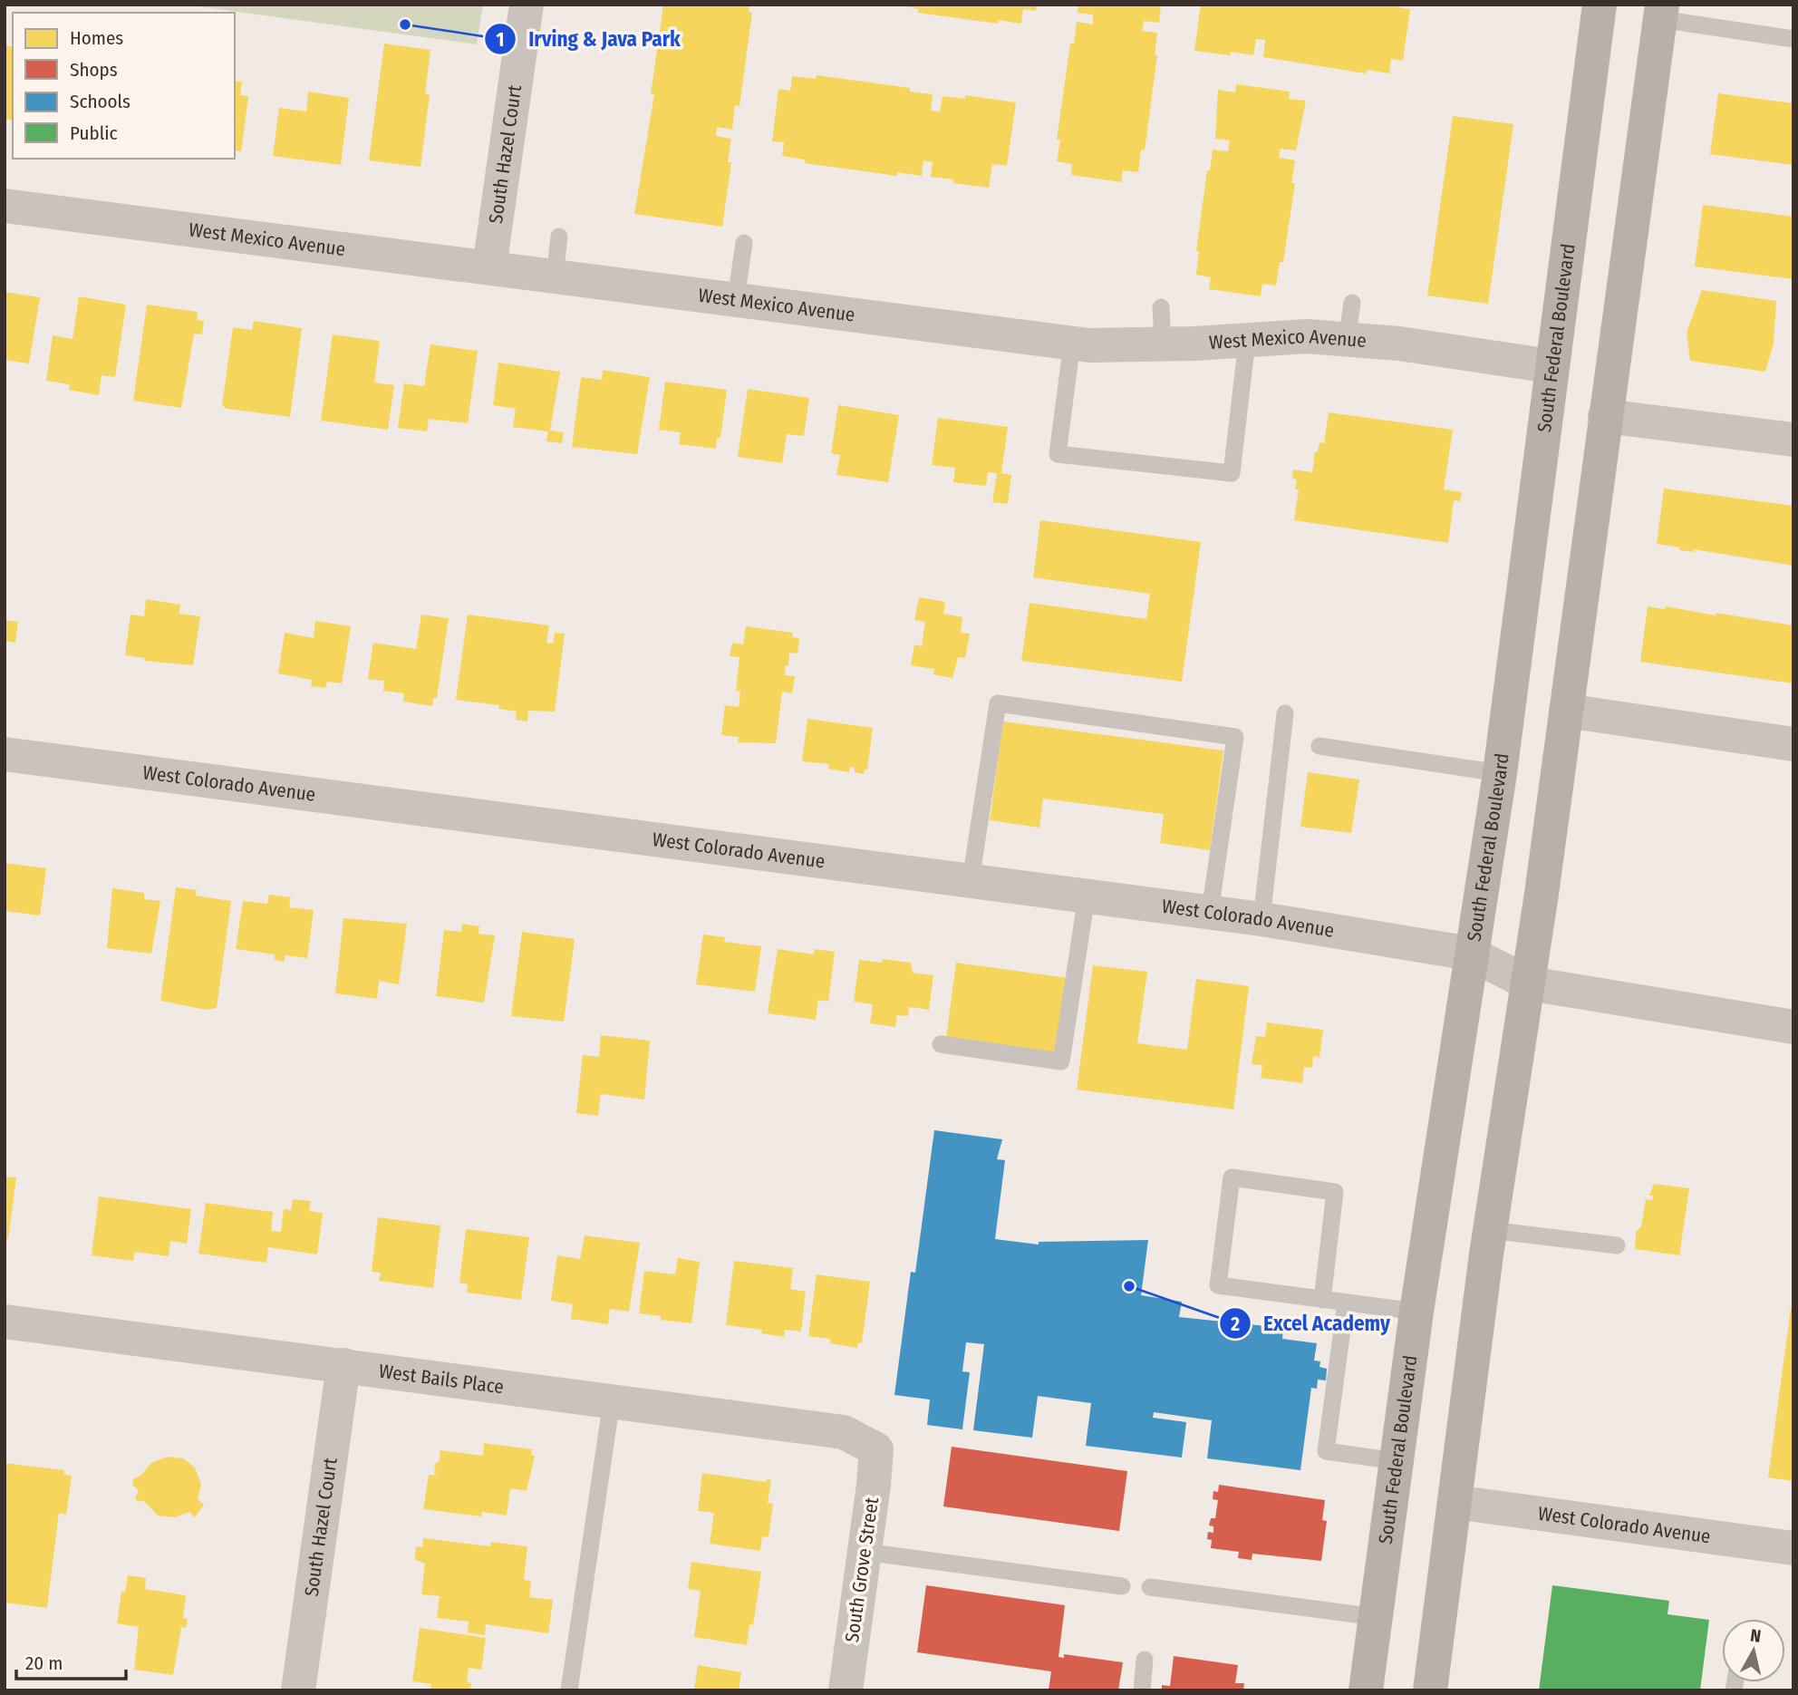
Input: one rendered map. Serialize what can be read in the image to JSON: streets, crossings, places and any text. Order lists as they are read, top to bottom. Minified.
{"streets":{"main road":["South Federal Boulevard"],"street":["South Hazel Court","West Mexico Avenue","West Colorado Avenue","West Bails Place","South Grove Street"]},"crossings":[["South Hazel Court","West Mexico Avenue"],["South Hazel Court","West Bails Place"],["West Mexico Avenue","South Federal Boulevard"],["South Federal Boulevard","West Colorado Avenue"],["West Bails Place","South Grove Street"]],"places":["Irving & Java Park","Excel Academy"],"legend":["Homes","Shops","Schools","Public"],"scale_bar":"20 m","north":"top"}
